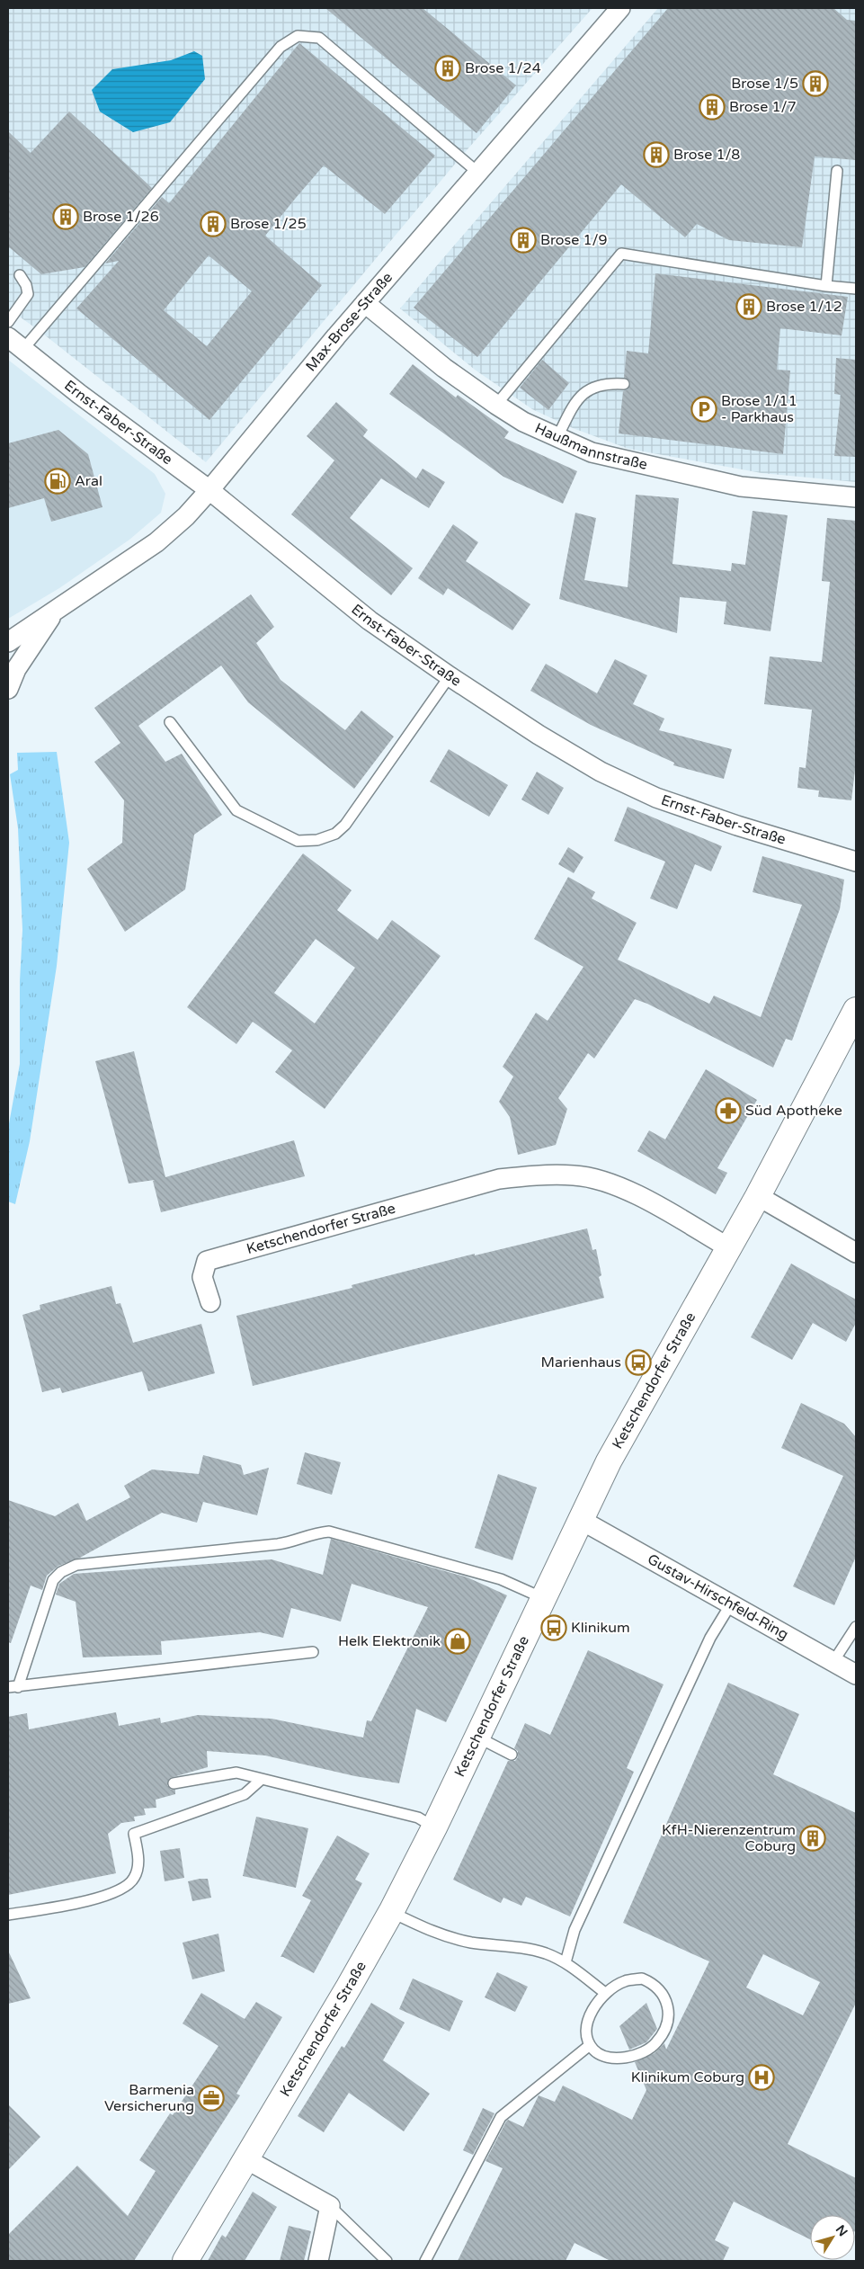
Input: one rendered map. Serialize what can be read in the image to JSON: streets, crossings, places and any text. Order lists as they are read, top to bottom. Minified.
{"streets":{"street":["Max-Brose-Straße","Ernst-Faber-Straße","Haußmannstraße","Ketschendorfer Straße","Gustav-Hirschfeld-Ring"]},"crossings":[["Max-Brose-Straße","Ernst-Faber-Straße"],["Max-Brose-Straße","Haußmannstraße"],["Ketschendorfer Straße","Gustav-Hirschfeld-Ring"]],"places":{"building":["Brose 1/24","Brose 1/5","Brose 1/7","Brose 1/8","Brose 1/26","Brose 1/25","Brose 1/9","Brose 1/12","KfH-Nierenzentrum Coburg"],"parking":["Brose 1/11 - Parkhaus"],"fuel station":["Aral"],"pharmacy":["Süd Apotheke"],"bus stop":["Marienhaus","Klinikum"],"shop":["Helk Elektronik"],"hospital":["Klinikum Coburg"],"office":["Barmenia Versicherung"]},"north":"top right"}
